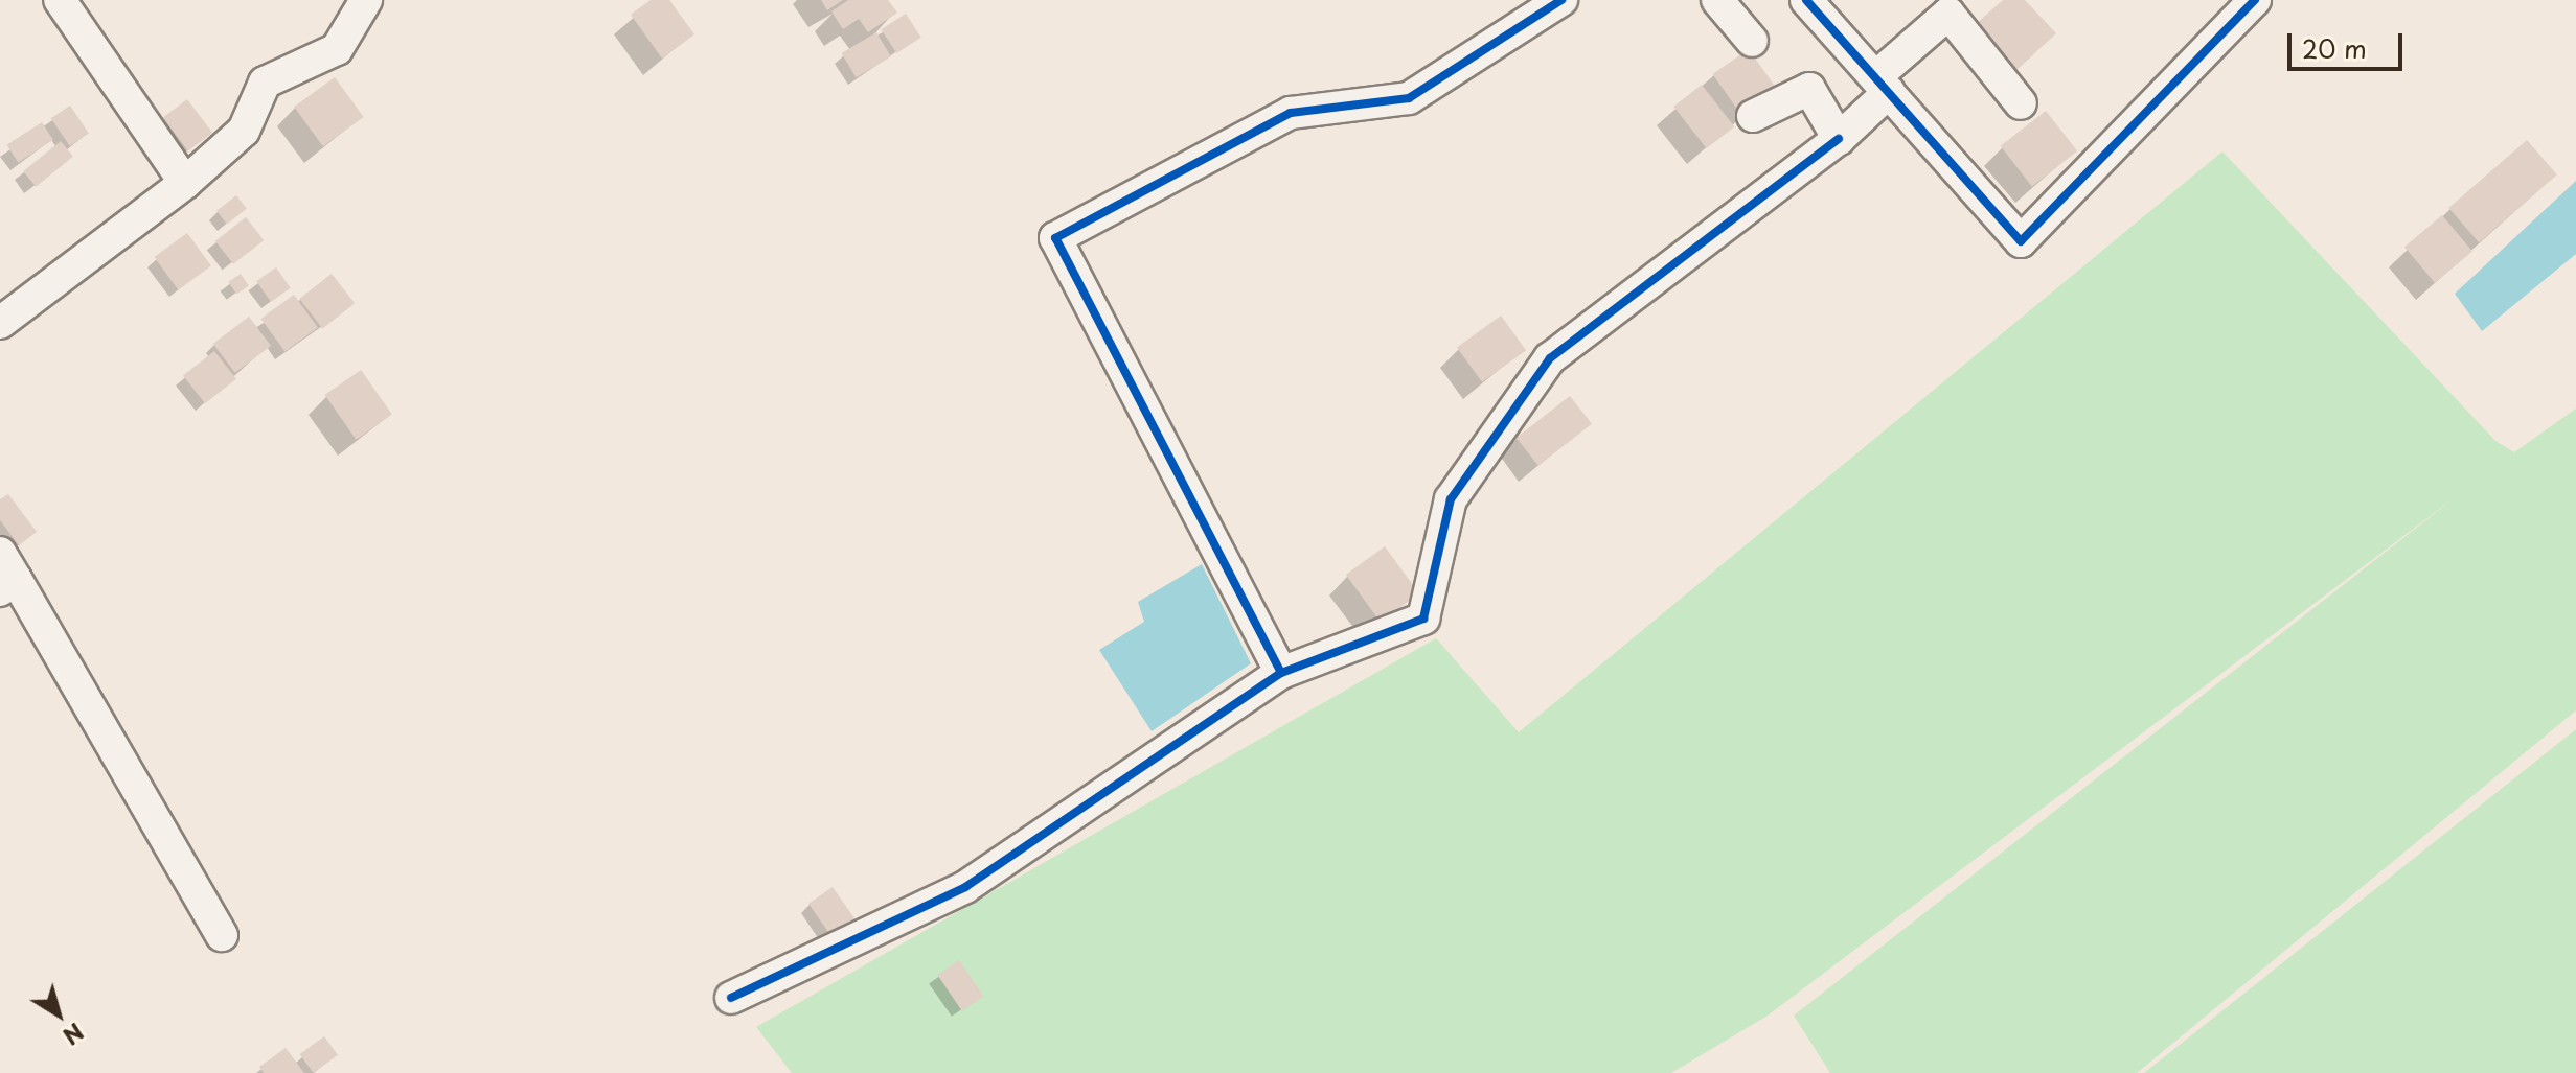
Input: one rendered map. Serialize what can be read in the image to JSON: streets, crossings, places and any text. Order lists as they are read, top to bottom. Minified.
{"scale_bar":"20 m","north":"bottom right"}
